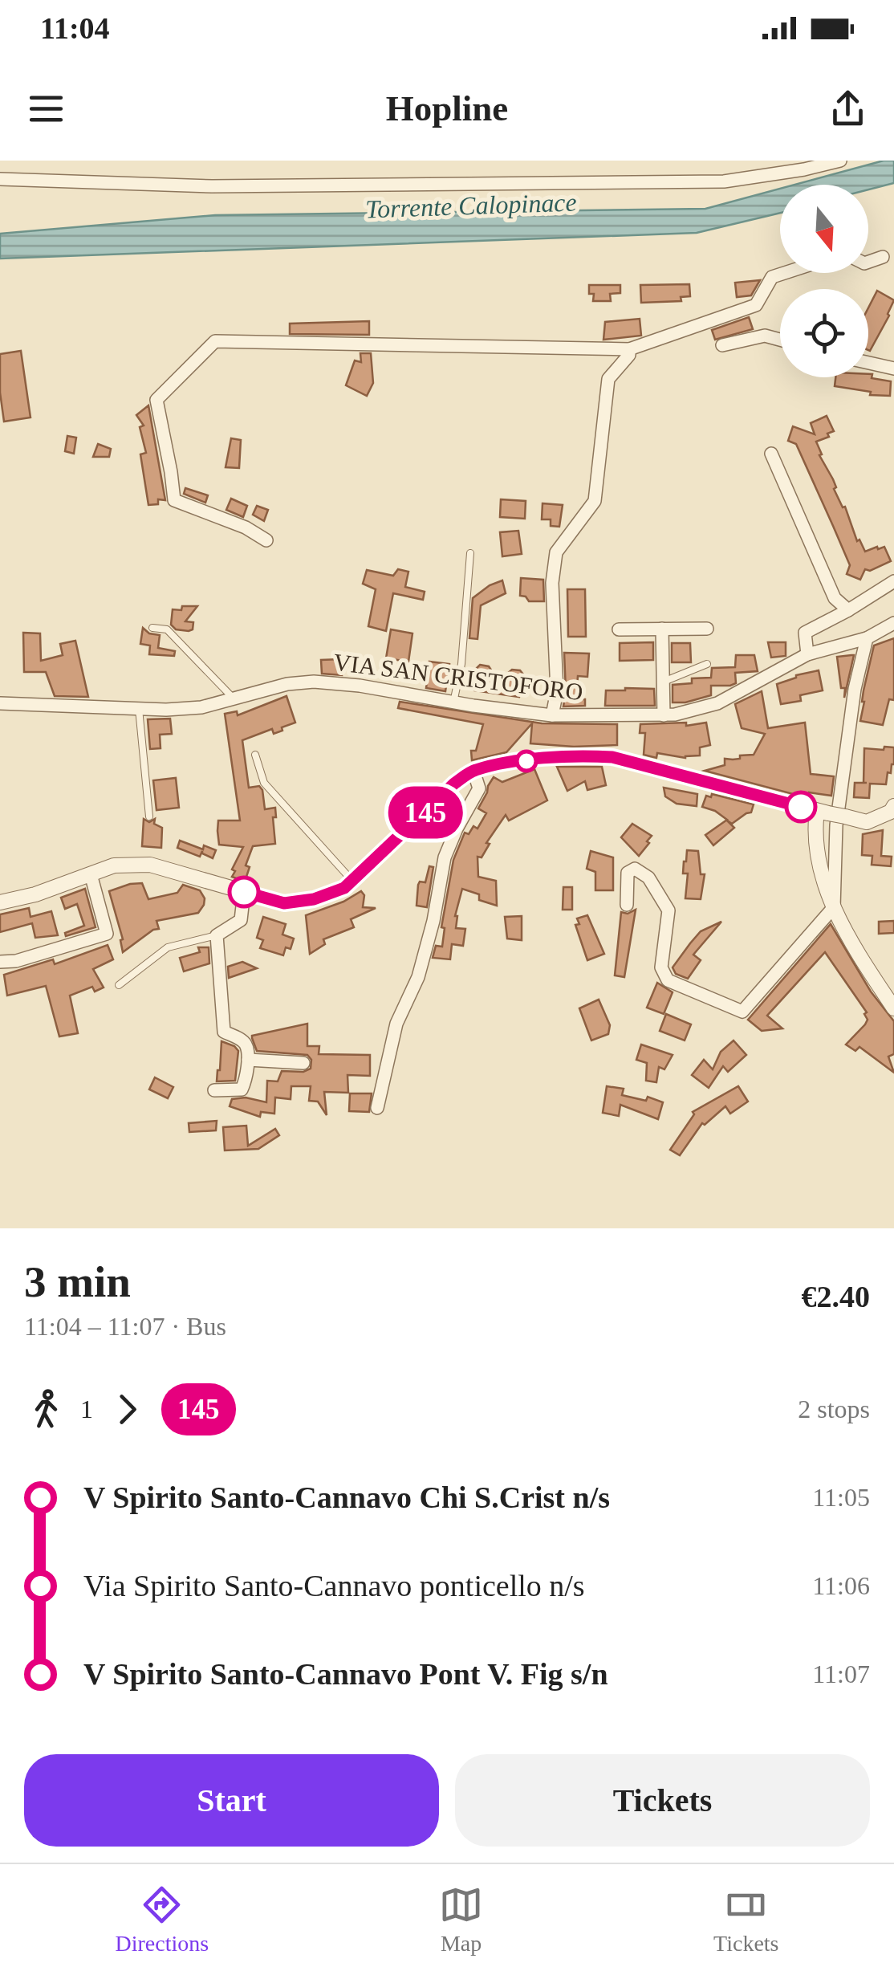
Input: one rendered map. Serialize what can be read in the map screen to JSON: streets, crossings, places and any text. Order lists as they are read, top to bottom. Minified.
{"streets":{"street":["VIA SAN CRISTOFORO"]},"water":["Torrente Calopinace"],"lines":["bus line 145"],"north":"bottom","page":{"status":"11:04","header":"Hopline","on_map":"145","heading":["3 min","11:04 – 11:07 · Bus","€2.40"],"legs":["1","145","2 stops"],"list":[{"name":"V Spirito Santo-Cannavo Chi S.Crist n/s","value":"11:05"},{"name":"Via Spirito Santo-Cannavo ponticello n/s","value":"11:06"},{"name":"V Spirito Santo-Cannavo Pont V. Fig s/n","value":"11:07"}],"buttons":["Start","Tickets"],"tabs":["Directions","Map","Tickets"]}}
